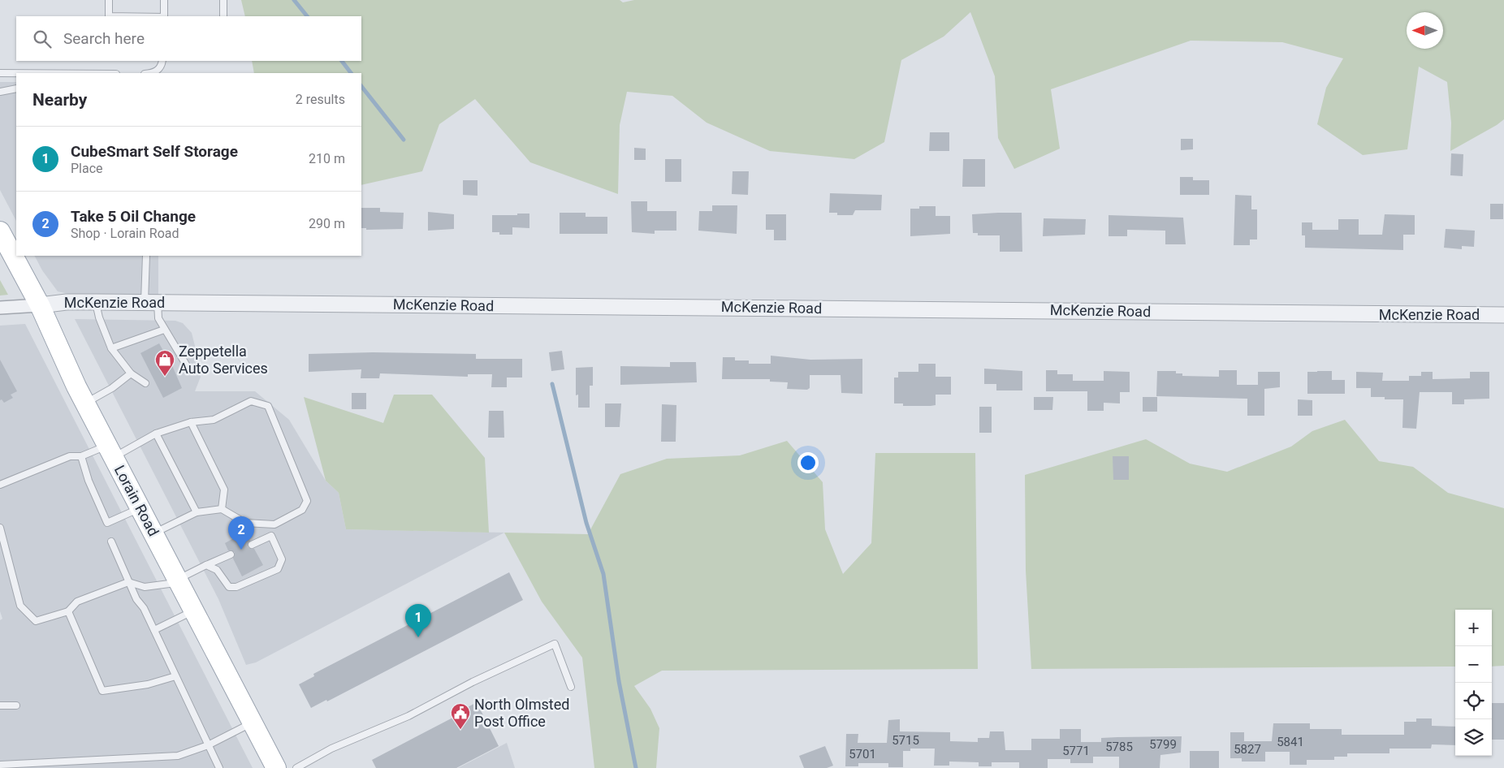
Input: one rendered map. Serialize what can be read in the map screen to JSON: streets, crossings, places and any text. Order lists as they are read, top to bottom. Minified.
{"streets":{"main road":["Lorain Road"],"street":["McKenzie Road"]},"crossings":[["McKenzie Road","Lorain Road"]],"places":{"shop":["Zeppetella Auto Services"],"public building":["North Olmsted Post Office"]},"house_numbers":["5715","5841","5799","5785","5827","5771","5701"],"north":"left","page":{"search":"Search here","heading":["Nearby","2 results"],"list":[{"mark":"1","name":"CubeSmart Self Storage","note":"Place","value":"210 m"},{"mark":"2","name":"Take 5 Oil Change","note":"Shop · Lorain Road","value":"290 m"}],"pins":["2","1"],"map_buttons":["+","−"]}}
